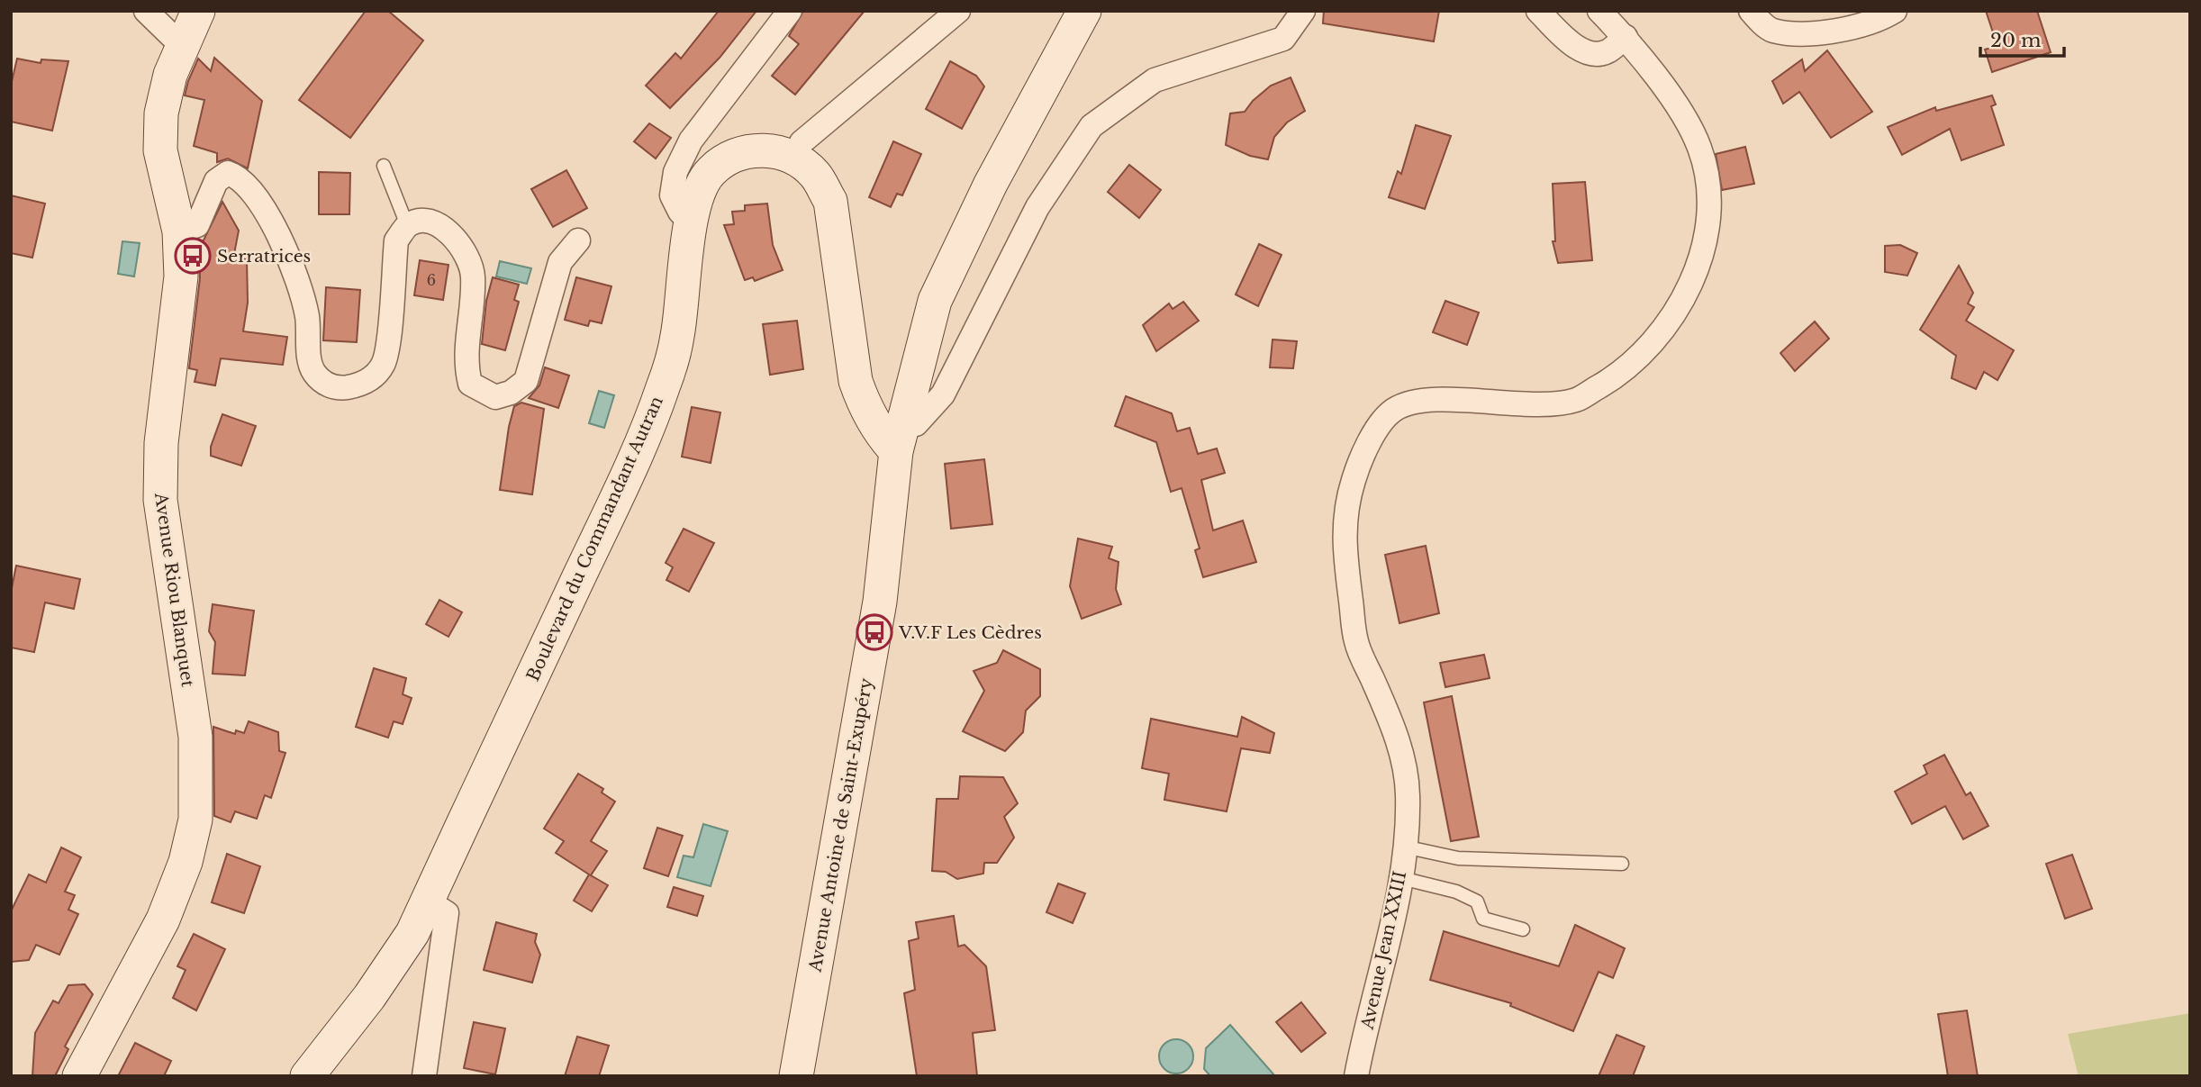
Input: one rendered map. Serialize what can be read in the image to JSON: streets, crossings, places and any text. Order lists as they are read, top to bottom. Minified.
{"streets":{"street":["Boulevard du Commandant Autran","Avenue Riou Blanquet","Avenue Antoine de Saint-Exupéry","Avenue Jean XXIII"]},"crossings":[["Boulevard du Commandant Autran","Avenue Antoine de Saint-Exupéry"]],"places":{"bus stop":["Serratrices","V.V.F Les Cèdres"]},"house_numbers":["6"],"scale_bar":"20 m"}
